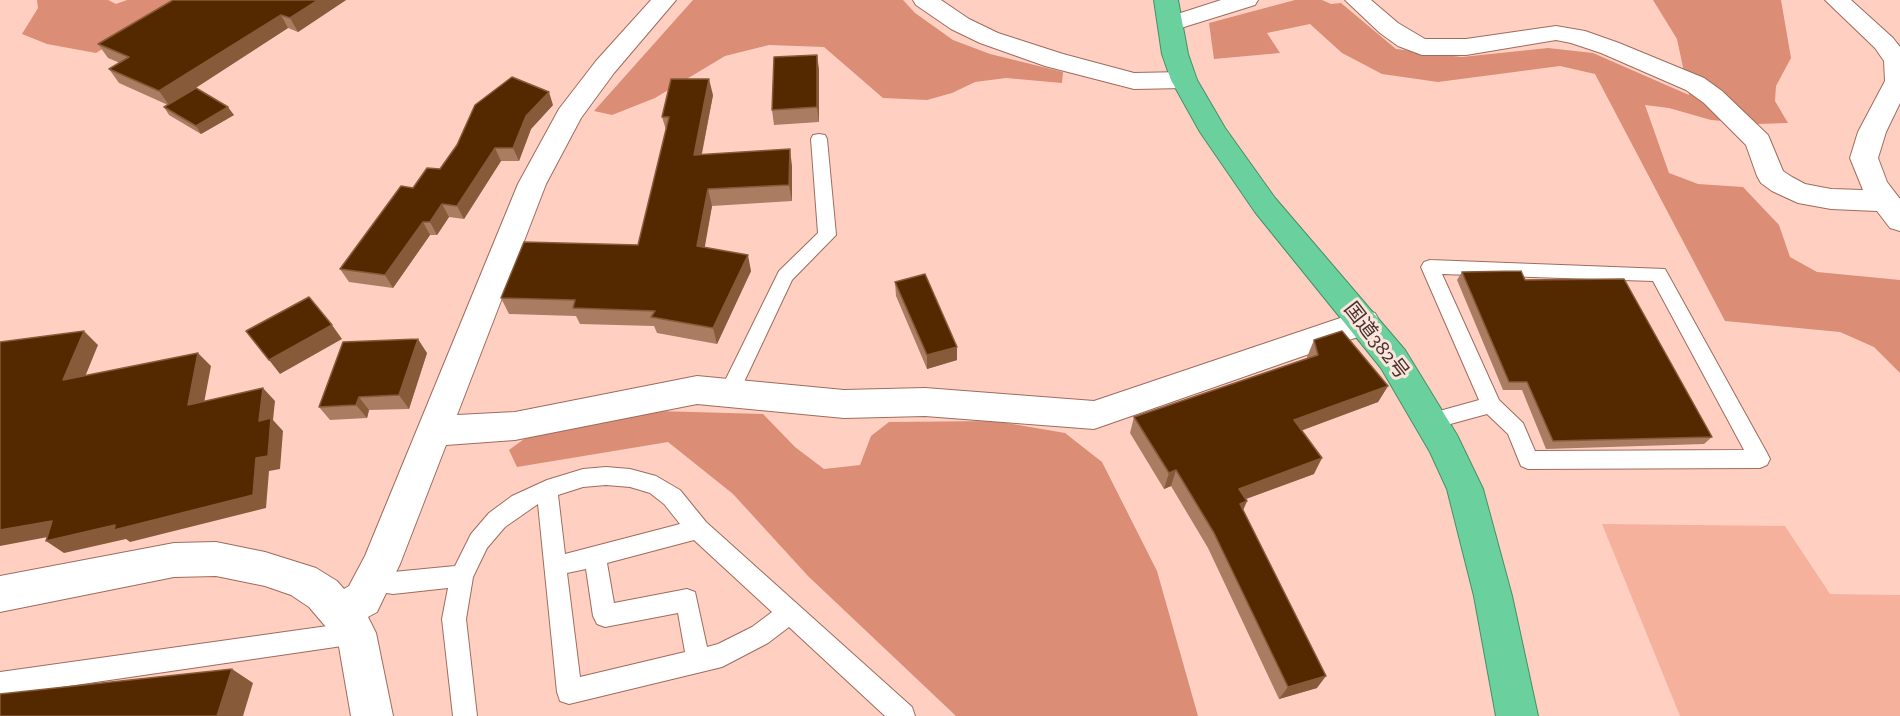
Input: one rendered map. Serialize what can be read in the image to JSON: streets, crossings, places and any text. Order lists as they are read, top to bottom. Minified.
{"streets":{"highway":["国道382号"]}}
